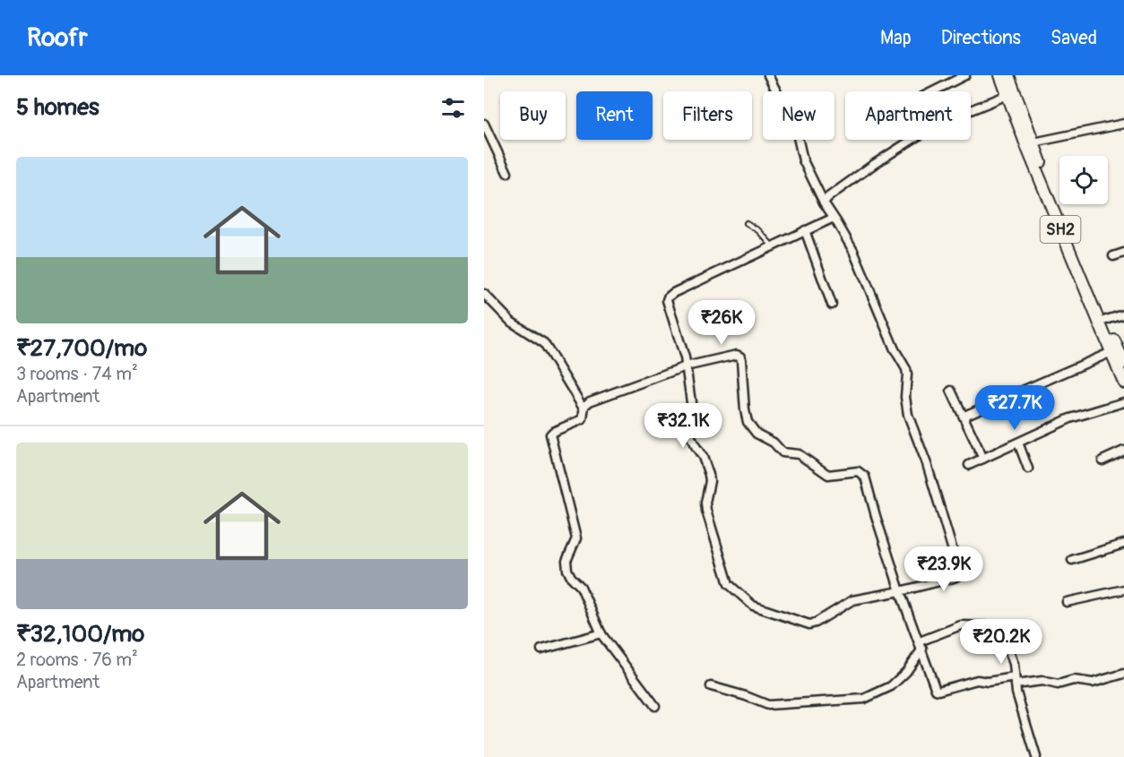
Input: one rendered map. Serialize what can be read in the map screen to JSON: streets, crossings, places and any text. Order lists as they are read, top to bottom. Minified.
{"streets":{"main road":["SH2"]},"page":{"header":"Roofr","nav":["Map","Directions","Saved"],"heading":"5 homes","chip":["Buy","Rent","Filters","New","Apartment"],"list":[{"name":"₹27,700/mo","note":"3 rooms · 74 m² · Apartment"},{"name":"₹32,100/mo","note":"2 rooms · 76 m² · Apartment"}],"price":["₹26K","₹27.7K","₹32.1K","₹23.9K","₹20.2K"]}}
